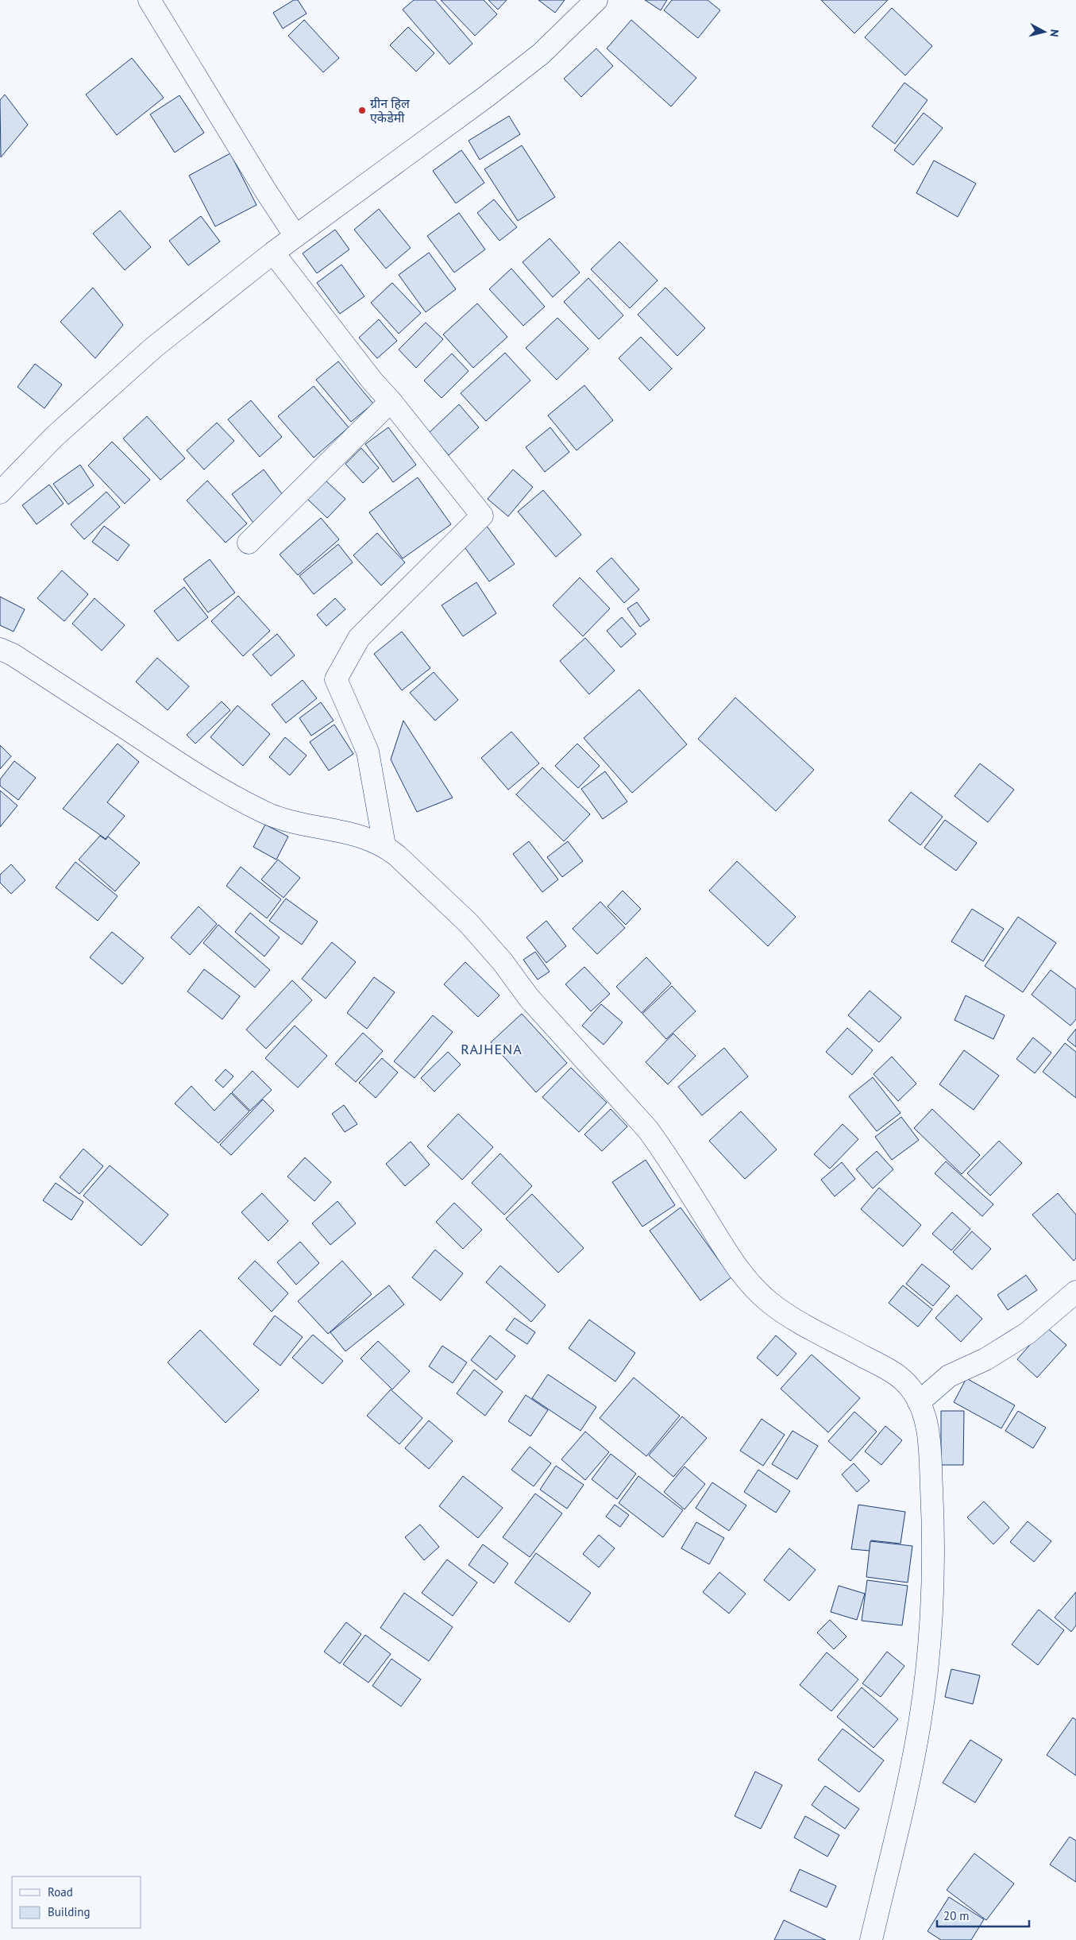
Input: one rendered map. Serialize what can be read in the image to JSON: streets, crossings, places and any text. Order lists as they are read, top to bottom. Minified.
{"districts":["RAJHENA"],"places":["ग्रीन हिल एकेडेमी"],"legend":["Road","Building"],"scale_bar":"20 m","north":"right"}
